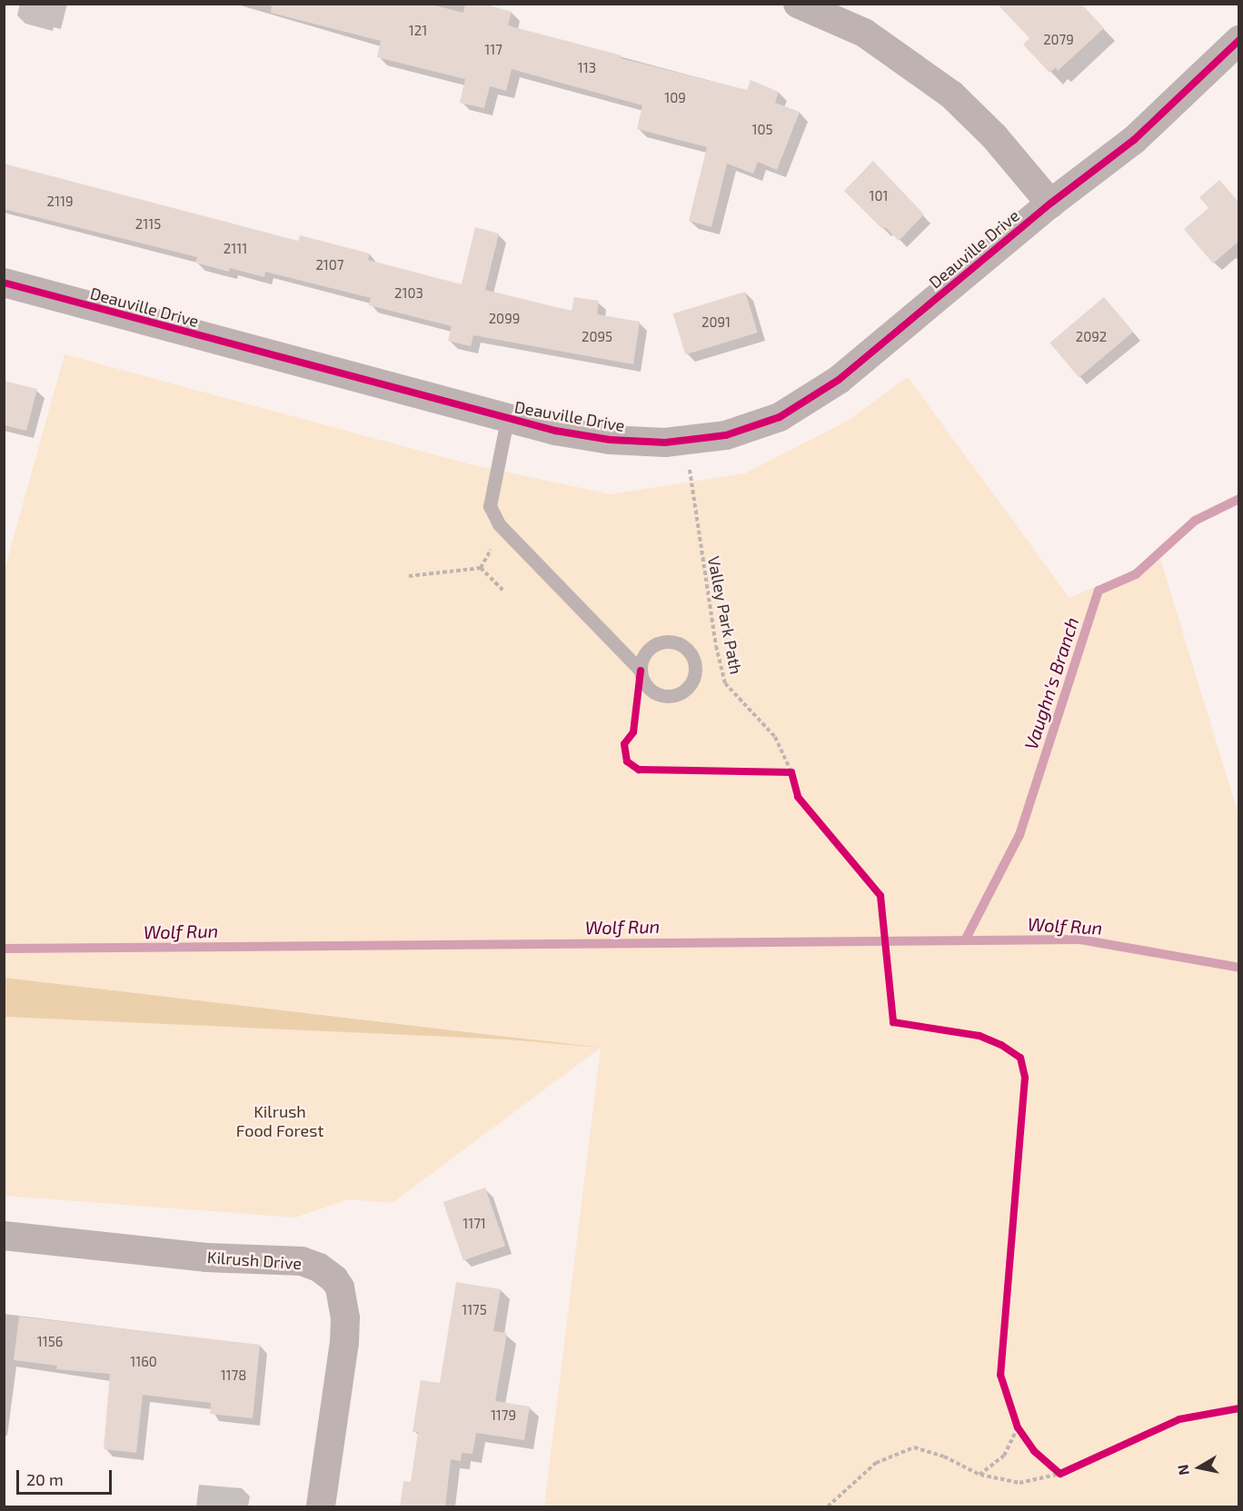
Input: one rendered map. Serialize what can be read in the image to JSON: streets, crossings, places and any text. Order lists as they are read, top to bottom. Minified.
{"streets":{"street":["Deauville Drive","Kilrush Drive"],"path":["Valley Park Path"]},"crossings":[["Deauville Drive","Valley Park Path"]],"water":["Vaughn's Branch","Wolf Run"],"parks":["Kilrush Food Forest"],"house_numbers":["121","2079","117","113","109","105","101","2119","2115","2111","2107","2103","2099","2091","2095","2092","1171","1175","1156","1160","1178","1179"],"scale_bar":"20 m","north":"left"}
